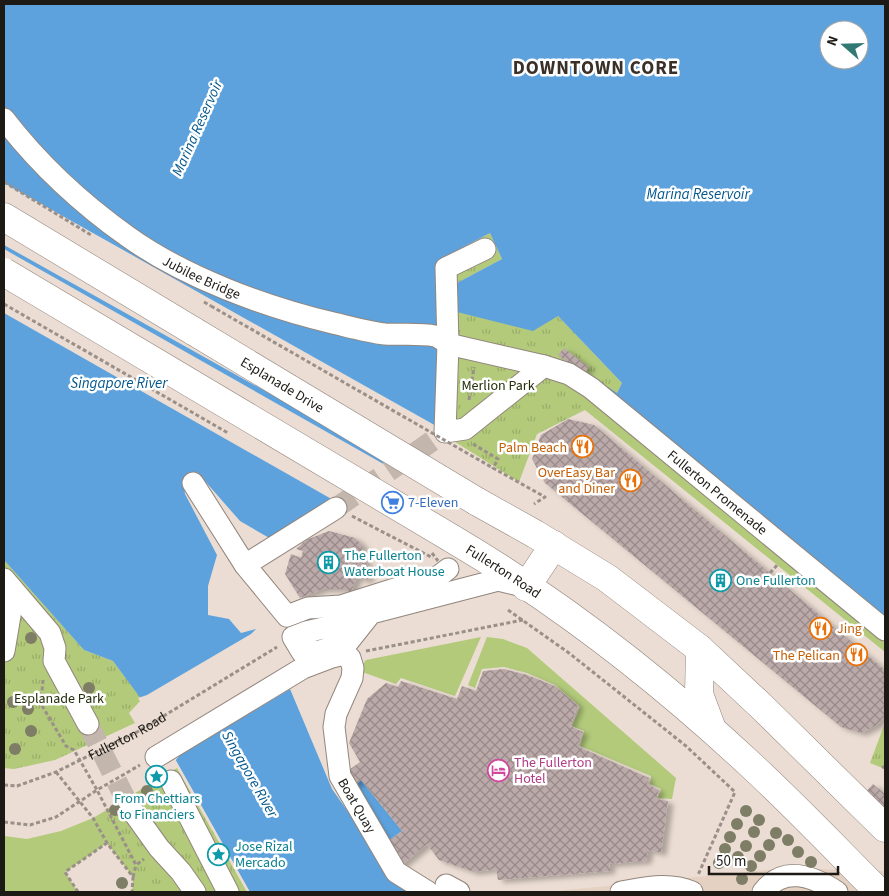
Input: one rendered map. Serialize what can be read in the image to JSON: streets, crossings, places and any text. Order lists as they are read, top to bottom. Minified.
{"streets":{"highway":["Esplanade Drive","Fullerton Road"],"street":["Jubilee Bridge","Fullerton Promenade","Boat Quay"]},"crossings":[["Jubilee Bridge","Fullerton Promenade"]],"districts":["DOWNTOWN CORE"],"water":["Marina Reservoir","Singapore River"],"parks":["Merlion Park","Esplanade Park"],"places":{"restaurant":["Palm Beach","OverEasy Bar and Diner","Jing","The Pelican"],"supermarket":["7-Eleven"],"building":["The Fullerton Waterboat House","One Fullerton"],"hotel":["The Fullerton Hotel"],"place":["From Chettiars to Financiers","Jose Rizal Mercado"]},"scale_bar":"50 m","north":"left"}
